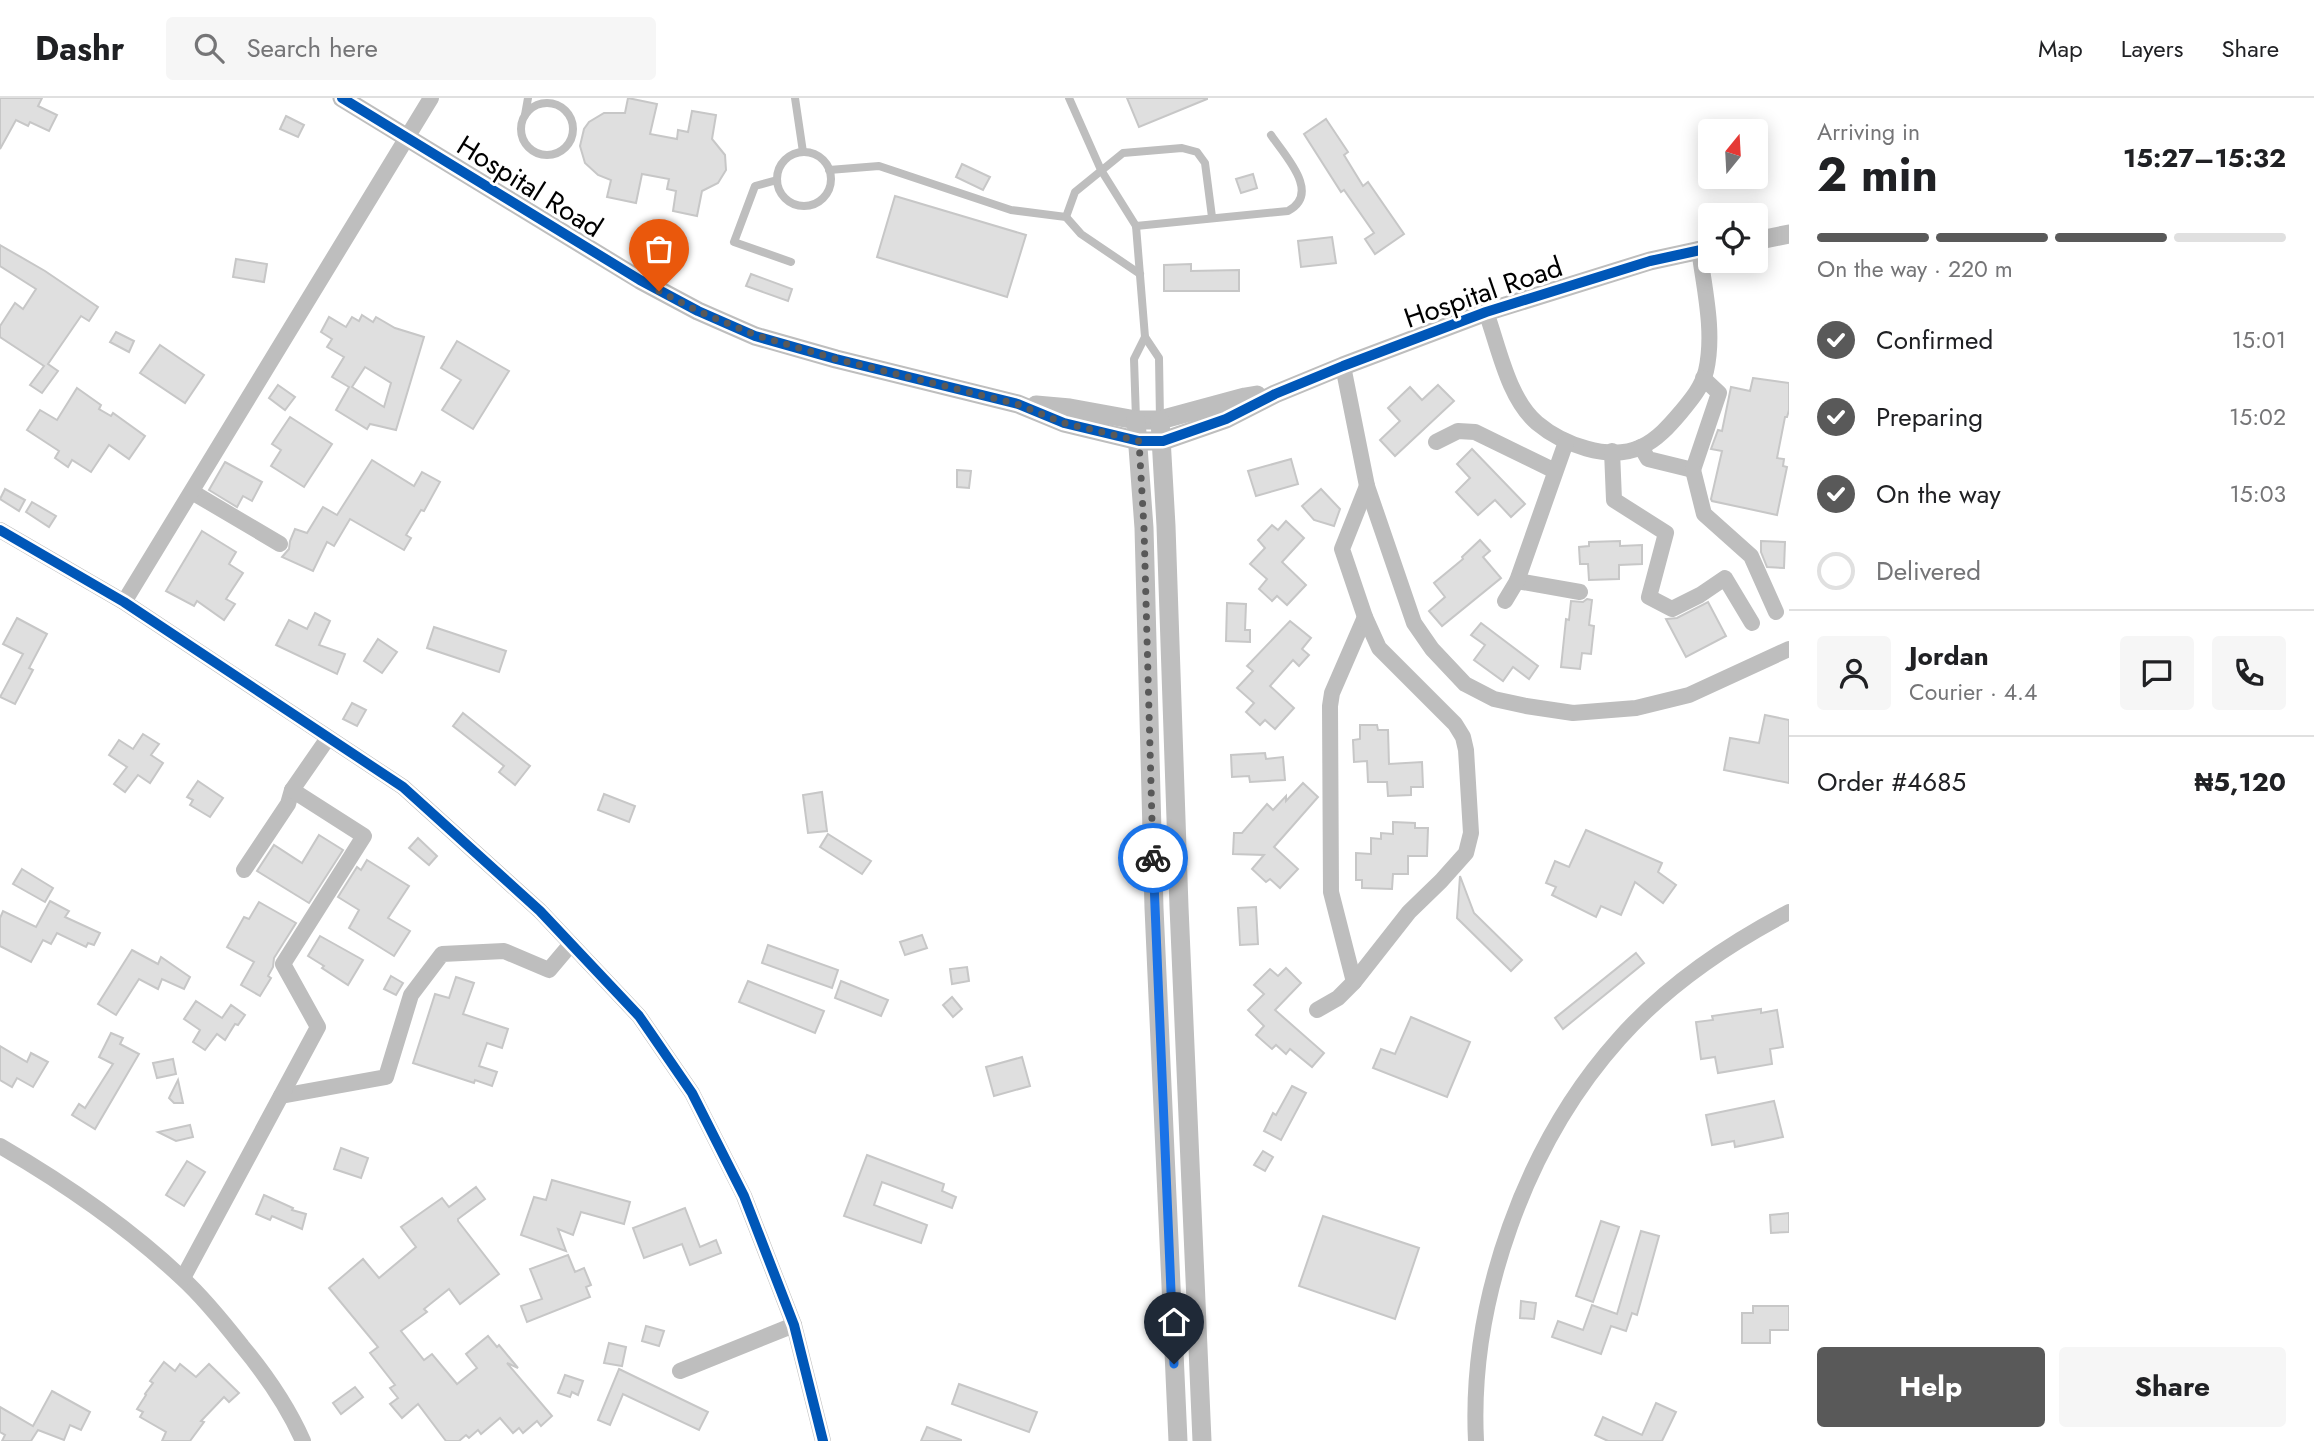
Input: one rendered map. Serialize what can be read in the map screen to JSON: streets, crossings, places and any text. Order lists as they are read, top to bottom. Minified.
{"streets":{"street":["Hospital Road"]},"north":"top","page":{"header":"Dashr","search":"Search here","nav":["Map","Layers","Share"],"heading":["2 min","Arriving in","15:27–15:32"],"panel":["Jordan","Courier · 4.4","Order #4685","₦5,120"],"bar":"On the way · 220 m","list":[["Confirmed","15:01"],["Preparing","15:02"],["On the way","15:03"],"Delivered"],"buttons":["Help","Share"]}}
